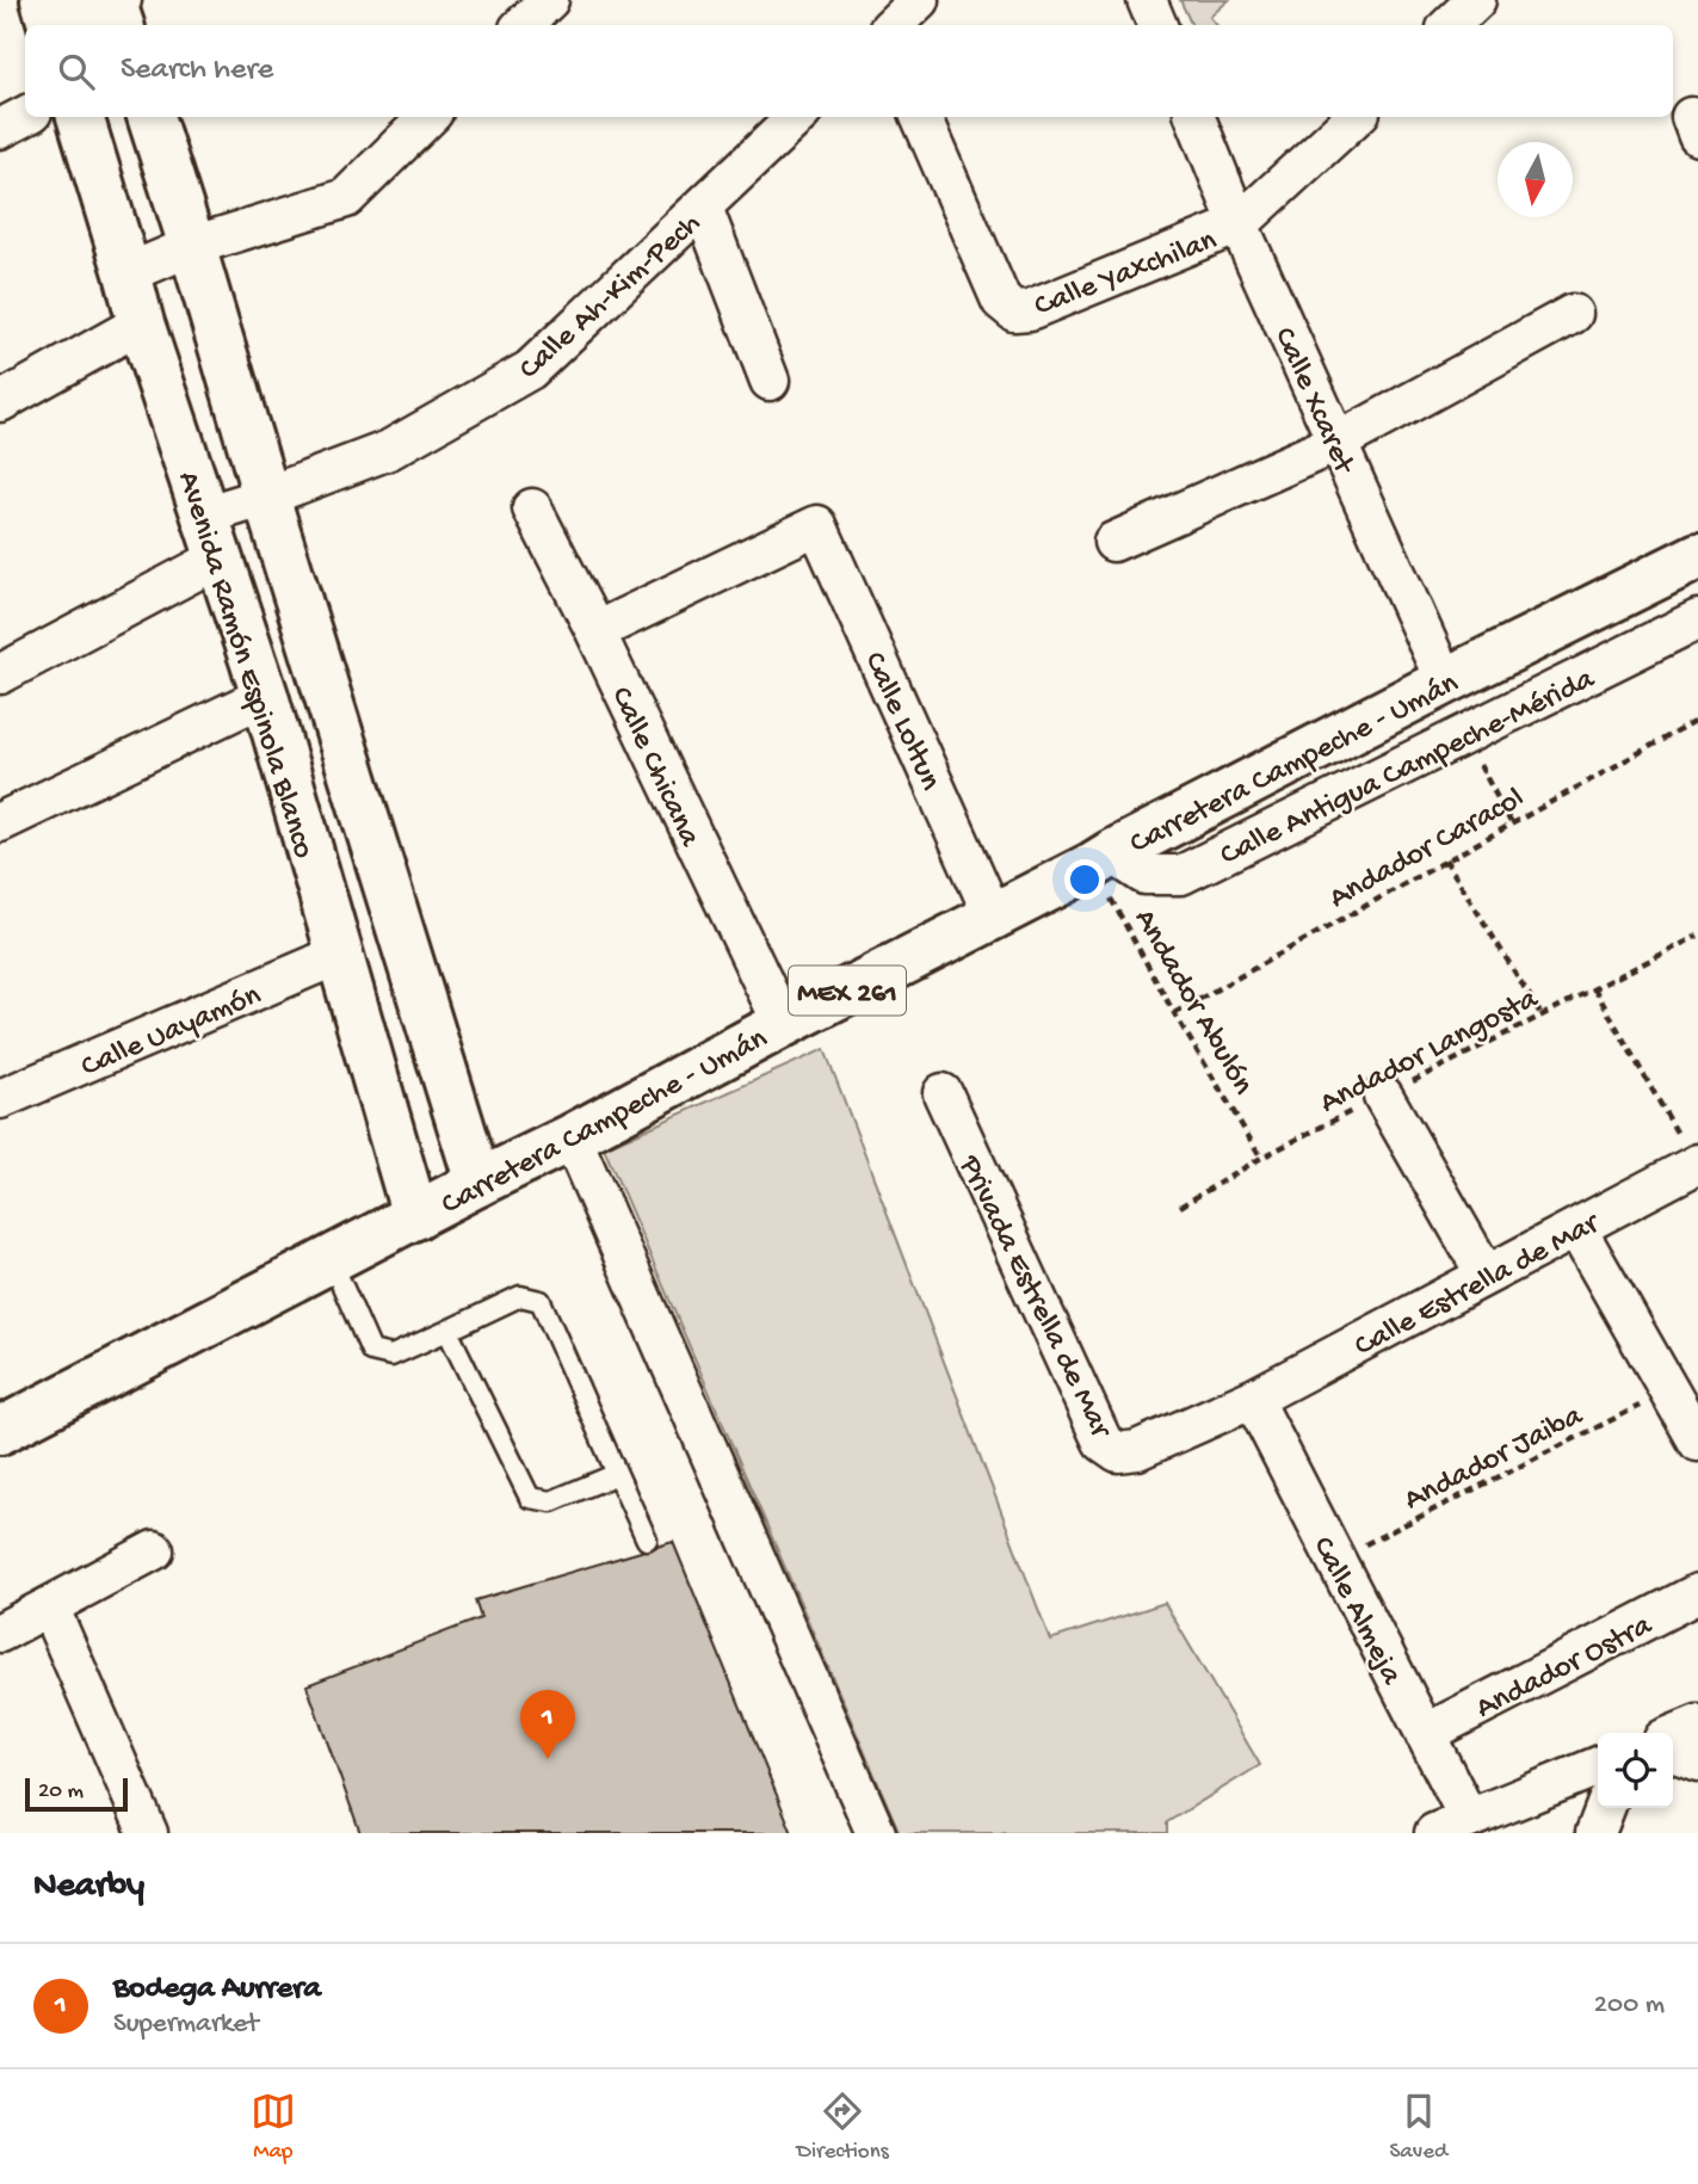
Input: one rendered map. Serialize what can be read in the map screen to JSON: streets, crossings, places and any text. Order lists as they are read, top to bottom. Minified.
{"streets":{"main road":["Avenida Ramón Espinola Blanco","Carretera Campeche - Umán","MEX 261"],"street":["Calle Yaxchilan","Calle Ah-Kim-Pech","Calle Xcaret","Calle Loltun","Calle Antigua Campeche-Mérida","Calle Chicana","Calle Uayamón","Calle Estrella de Mar","Privada Estrella de Mar","Calle Almeja","Andador Ostra"],"path":["Andador Caracol","Andador Abulón","Andador Langosta","Andador Jaiba"]},"crossings":[["Calle Yaxchilan","Calle Xcaret"],["Calle Ah-Kim-Pech","Avenida Ramón Espinola Blanco"],["Calle Xcaret","Carretera Campeche - Umán"],["Avenida Ramón Espinola Blanco","Carretera Campeche - Umán"],["Avenida Ramón Espinola Blanco","Calle Uayamón"],["Calle Loltun","Carretera Campeche - Umán"],["Calle Loltun","Calle Chicana"],["Carretera Campeche - Umán","Calle Antigua Campeche-Mérida"],["Carretera Campeche - Umán","Calle Chicana"],["Carretera Campeche - Umán","Andador Abulón"],["Calle Antigua Campeche-Mérida","Andador Abulón"],["Andador Caracol","Andador Abulón"],["Andador Abulón","Andador Langosta"],["Calle Estrella de Mar","Privada Estrella de Mar"],["Calle Estrella de Mar","Calle Almeja"],["Privada Estrella de Mar","Calle Almeja"],["Andador Jaiba","Calle Almeja"],["Calle Almeja","Andador Ostra"]],"scale_bar":"20 m","north":"bottom","page":{"search":"Search here","pins":"1","scale":"20 m","heading":"Nearby","list":[{"mark":"1","name":"Bodega Aurrera","note":"Supermarket","value":"200 m"}],"nav":["Map","Directions","Saved"]}}
